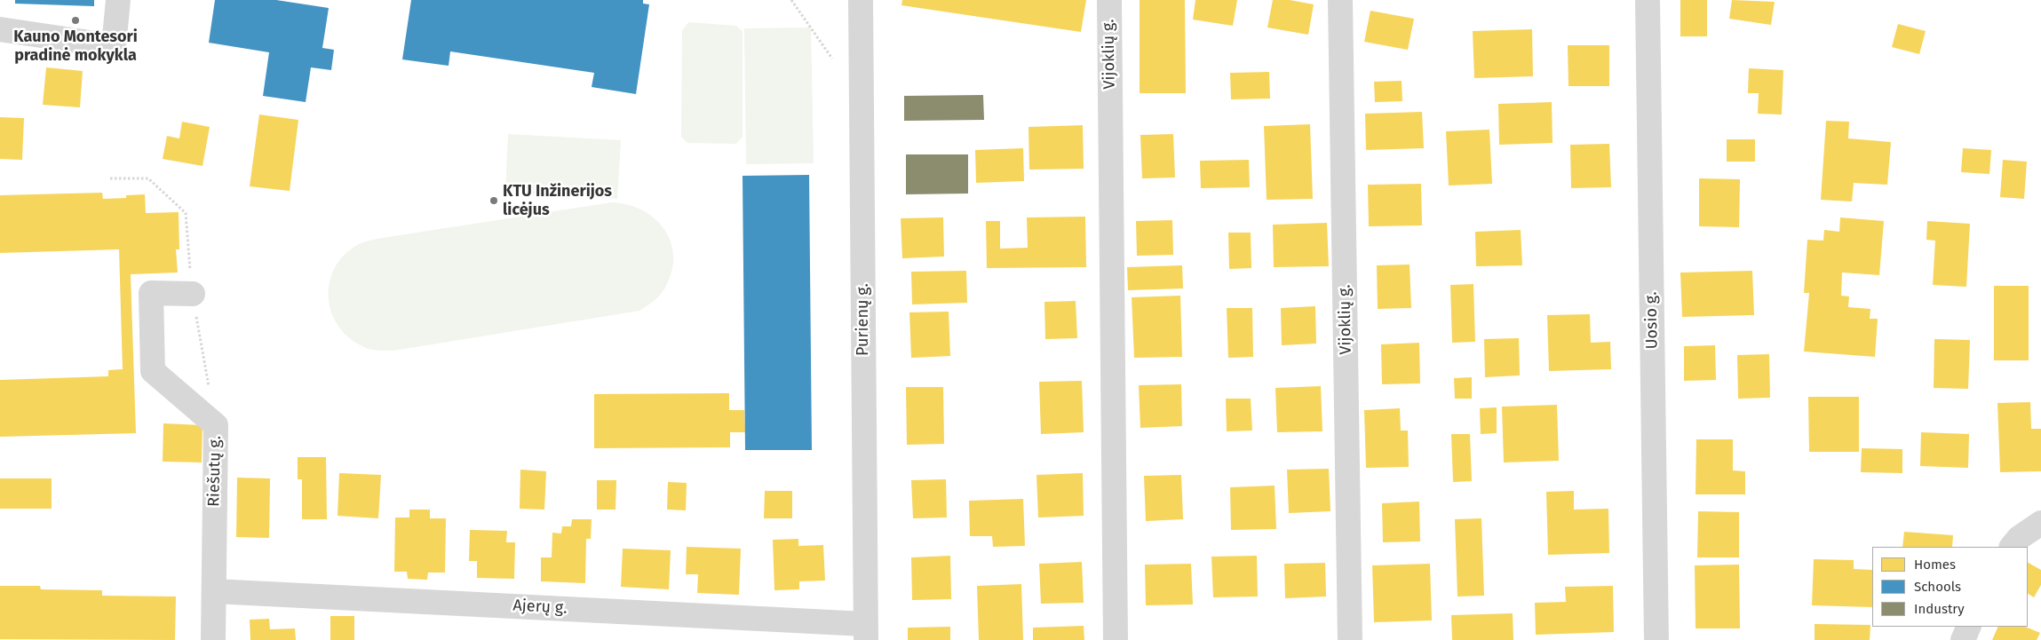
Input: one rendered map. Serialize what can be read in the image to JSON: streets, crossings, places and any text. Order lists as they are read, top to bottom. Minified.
{"streets":{"street":["Vijoklių g.","Purienų g.","Uosio g.","Riešutų g.","Ajerų g."]},"crossings":[["Purienų g.","Ajerų g."],["Riešutų g.","Ajerų g."]],"places":["Kauno Montesori pradinė mokykla","KTU Inžinerijos licėjus"],"legend":["Homes","Schools","Industry"]}
